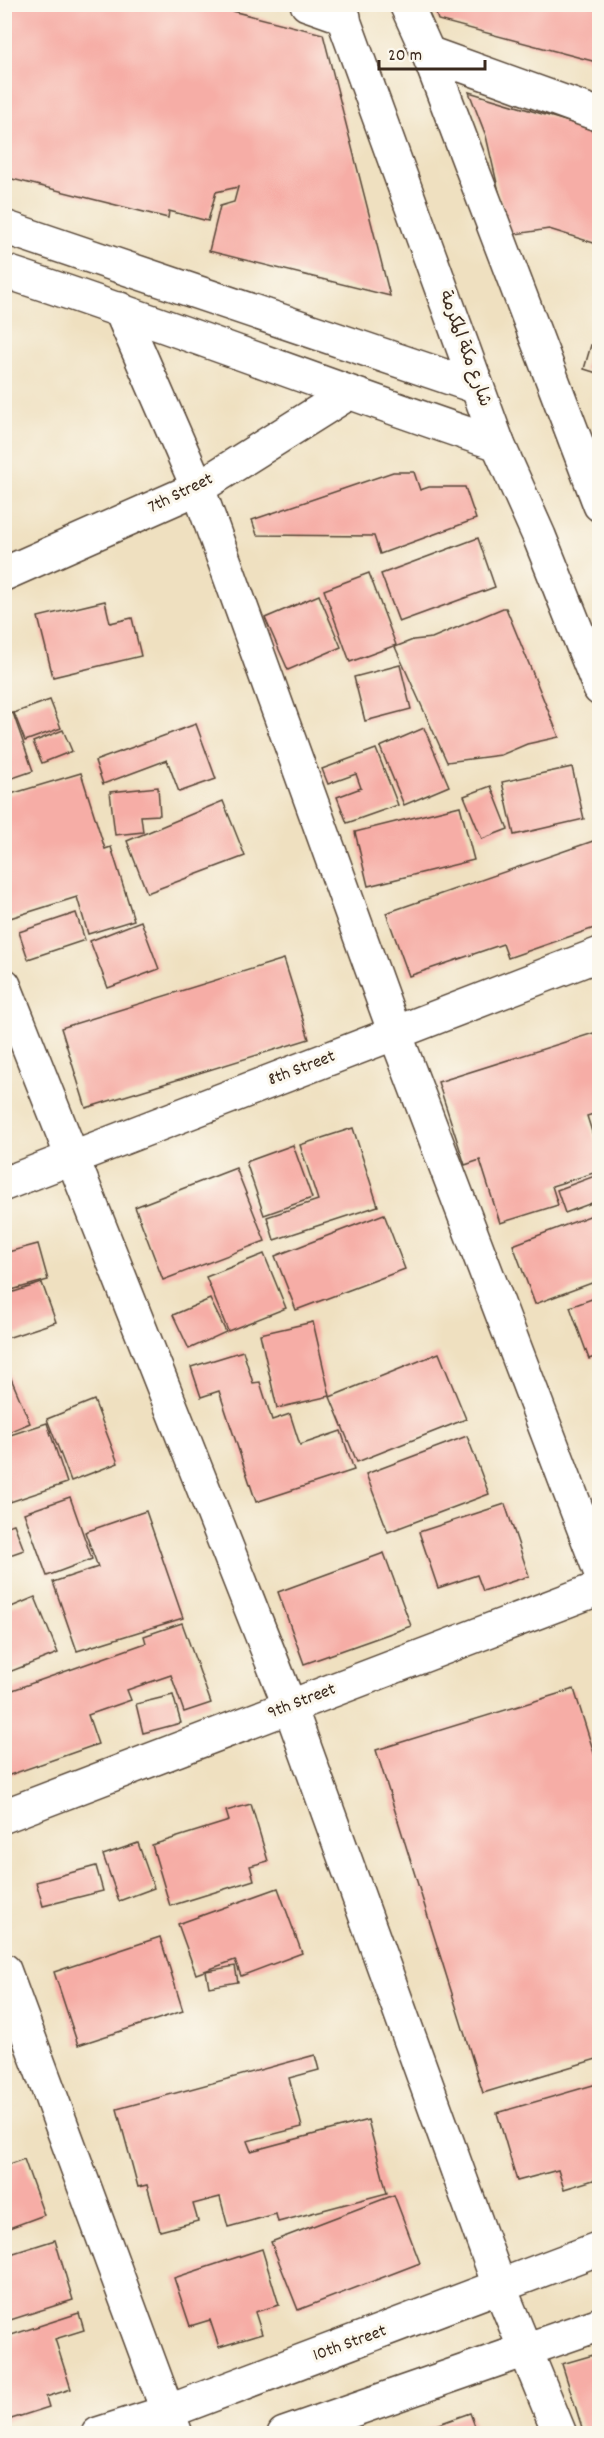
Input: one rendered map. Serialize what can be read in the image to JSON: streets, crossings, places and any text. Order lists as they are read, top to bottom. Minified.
{"streets":{"street":["شارع مكة المكرمة","7th Street","8th Street","9th Street","10th Street"]},"scale_bar":"20 m"}
